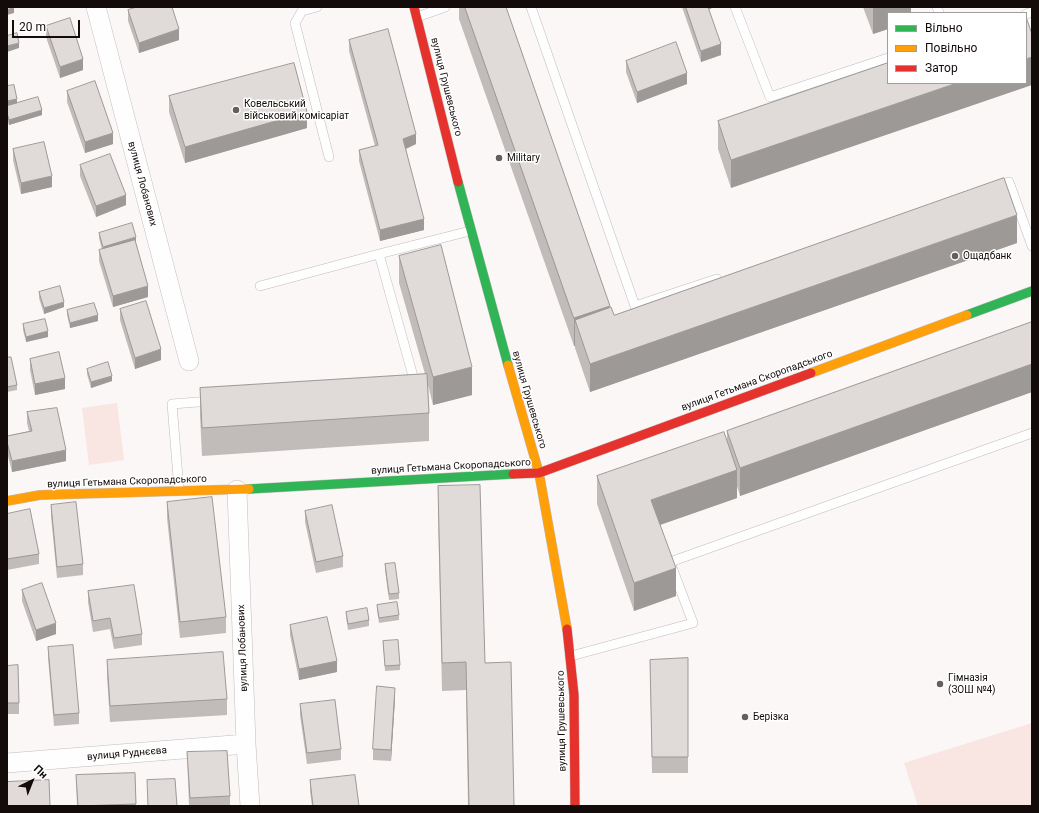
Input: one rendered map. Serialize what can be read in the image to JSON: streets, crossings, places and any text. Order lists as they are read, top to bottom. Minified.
{"streets":{"street":["вулиця Грушевського","вулиця Лобанових","вулиця Гетьмана Скоропадського","вулиця Руднєєва"]},"crossings":[["вулиця Грушевського","вулиця Гетьмана Скоропадського"],["вулиця Лобанових","вулиця Гетьмана Скоропадського"],["вулиця Лобанових","вулиця Руднєєва"]],"places":["Ковельський військовий комісаріат","Military","Ощадбанк","Гімназія (ЗОШ №4)","Берізка"],"legend":["Вільно","Повільно","Затор"],"scale_bar":"20 m","north":"top right"}
